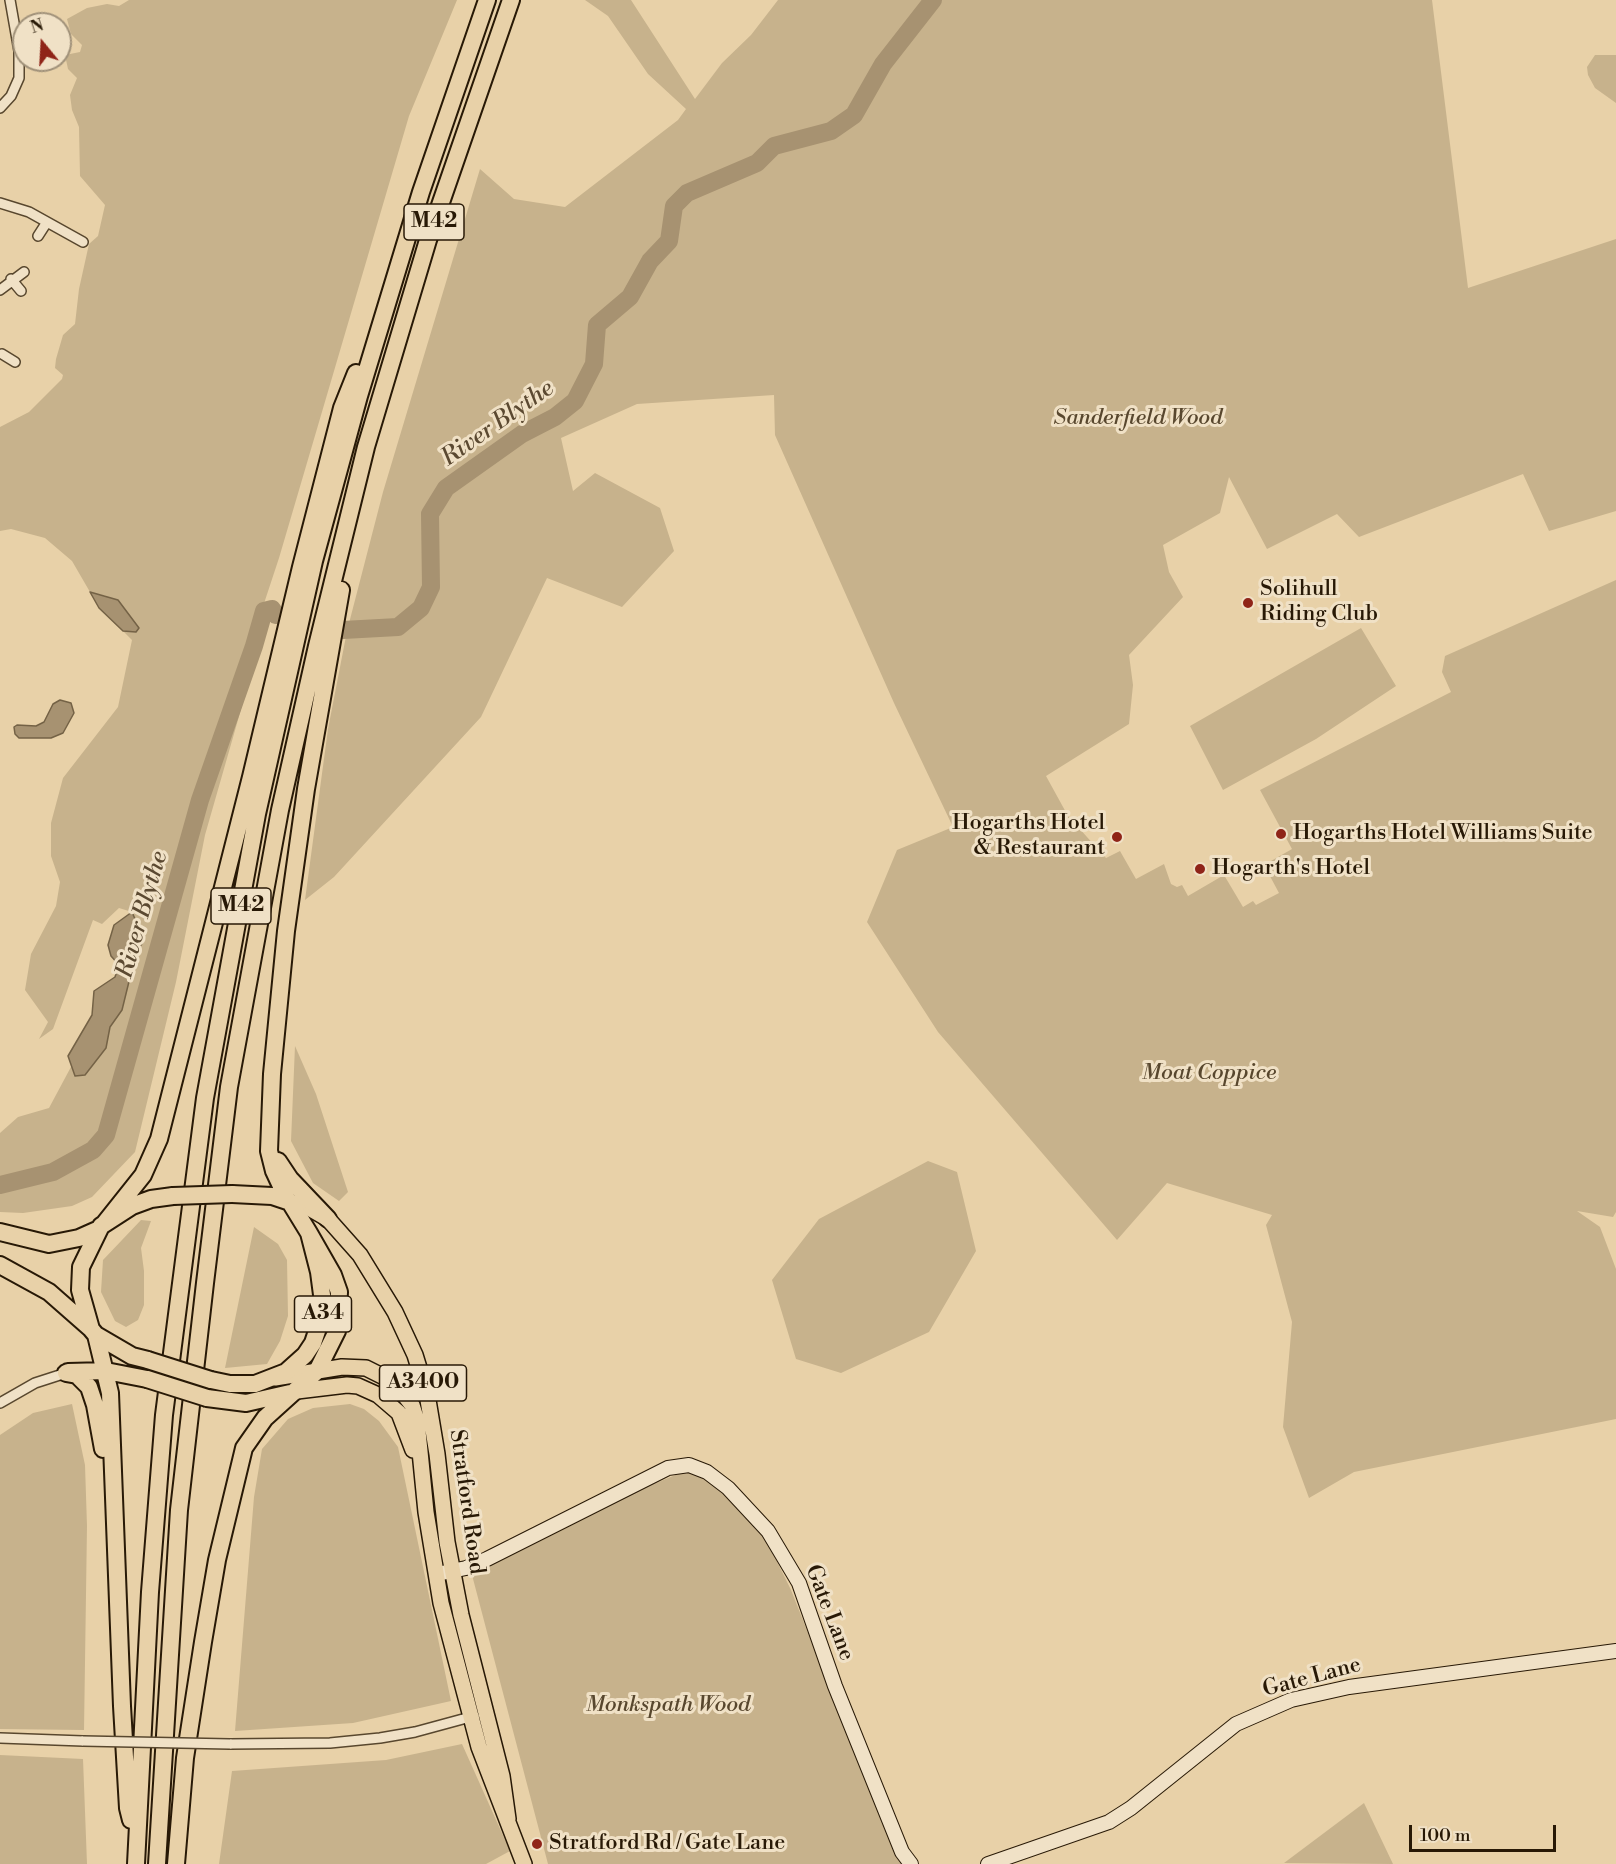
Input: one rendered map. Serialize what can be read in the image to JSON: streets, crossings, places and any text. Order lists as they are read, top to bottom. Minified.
{"streets":{"highway":["M42","A34"],"main road":["A3400","Stratford Road"],"street":["Gate Lane"]},"crossings":[["A34","Stratford Road"],["Stratford Road","Gate Lane"]],"water":["River Blythe"],"parks":["Sanderfield Wood","Moat Coppice","Monkspath Wood"],"places":["Solihull Riding Club","Hogarths Hotel Williams Suite","Hogarths Hotel & Restaurant","Hogarth's Hotel","Stratford Rd / Gate Lane"],"scale_bar":"100 m","north":"top"}
